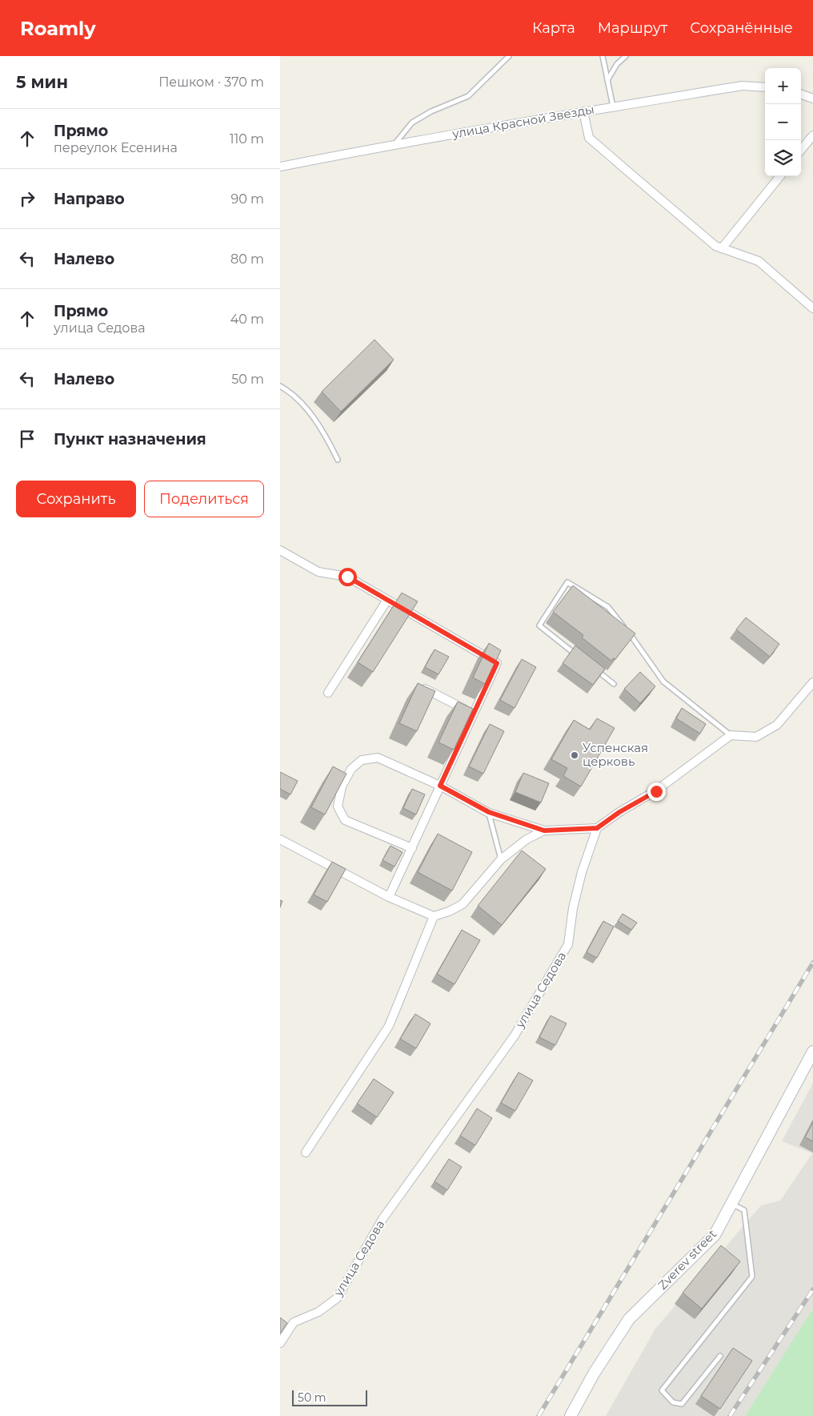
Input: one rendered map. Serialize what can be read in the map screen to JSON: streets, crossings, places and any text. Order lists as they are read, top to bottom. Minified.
{"streets":{"main road":["Zverev street"],"street":["улица Красной Звезды","улица Седова"]},"places":["Успенская церковь"],"scale_bar":"50 m","page":{"header":"Roamly","nav":["Карта","Маршрут","Сохранённые"],"heading":["5 мин","Пешком · 370 m"],"map_buttons":["+","−"],"list":[["Прямо","переулок Есенина","110 m"],["Направо","90 m"],["Налево","80 m"],["Прямо","улица Седова","40 m"],["Налево","50 m"],"Пункт назначения"],"buttons":["Сохранить","Поделиться"],"scale":"50 m"}}
